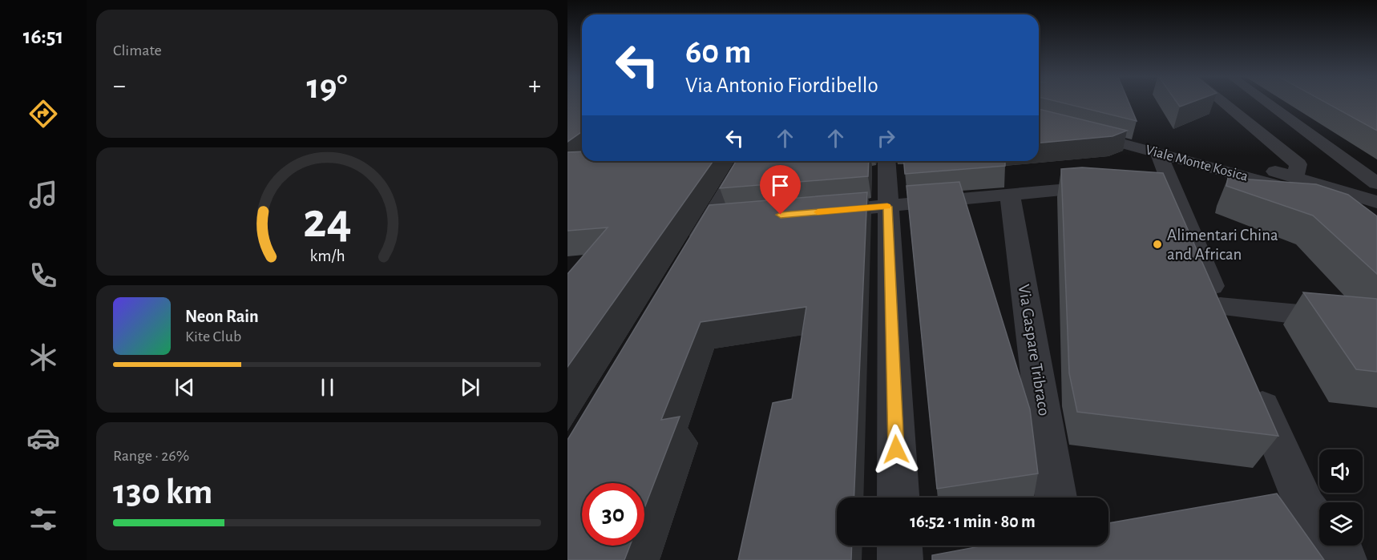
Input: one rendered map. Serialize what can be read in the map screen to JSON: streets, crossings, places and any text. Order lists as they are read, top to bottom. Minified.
{"streets":{"street":["Viale Monte Kosica","Via Gaspare Tribraco"]},"places":["Alimentari China and African"],"page":{"tabs":"16:51","tile":["Climate",["Range · 26%","130 km"]],"turn":["60 m","Via Antonio Fiordibello"],"heat":["−","19°","+"],"song":["Neon Rain","Kite Club"],"limit":"30","trip":"16:52 · 1 min · 80 m","gauge":["24","km/h"]}}
